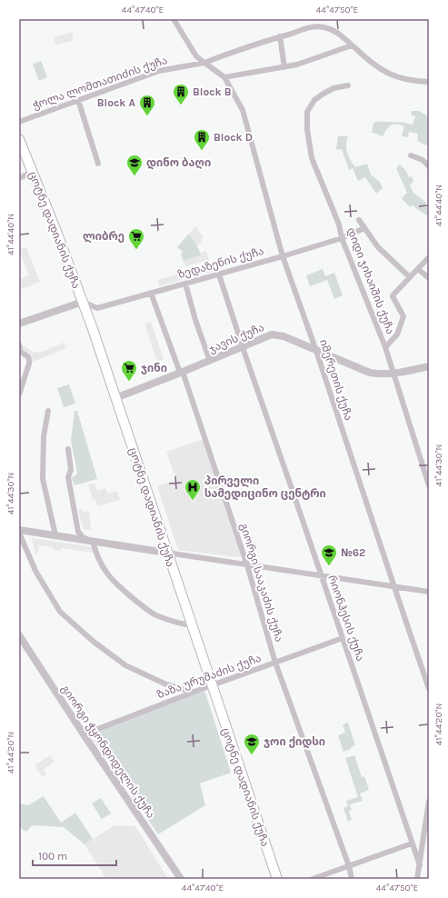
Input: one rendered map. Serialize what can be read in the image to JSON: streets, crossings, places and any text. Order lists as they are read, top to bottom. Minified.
{"streets":{"main road":["ცოტნე დადიანის ქუჩა"],"street":["ჭოლა ლომთათიძის ქუჩა","ზედაზენის ქუჩა","დიდი ჯიხაიშის ქუჩა","ჯავის ქუჩა","იმერეთის ქუჩა","გიორგი სააკაძის ქუჩა","რიონჰესის ქუჩა","ზაზა ურუშაძის ქუჩა","გიორგი ჭყონდიდელის ქუჩა"]},"crossings":[["ცოტნე დადიანის ქუჩა","ზედაზენის ქუჩა"],["ცოტნე დადიანის ქუჩა","ჯავის ქუჩა"],["ცოტნე დადიანის ქუჩა","ზაზა ურუშაძის ქუჩა"],["ზედაზენის ქუჩა","დიდი ჯიხაიშის ქუჩა"],["ზედაზენის ქუჩა","იმერეთის ქუჩა"],["ზედაზენის ქუჩა","გიორგი სააკაძის ქუჩა"],["ზედაზენის ქუჩა","რიონჰესის ქუჩა"],["დიდი ჯიხაიშის ქუჩა","ჯავის ქუჩა"],["ჯავის ქუჩა","იმერეთის ქუჩა"],["ჯავის ქუჩა","გიორგი სააკაძის ქუჩა"],["ჯავის ქუჩა","რიონჰესის ქუჩა"],["გიორგი სააკაძის ქუჩა","ზაზა ურუშაძის ქუჩა"],["რიონჰესის ქუჩა","ზაზა ურუშაძის ქუჩა"],["ზაზა ურუშაძის ქუჩა","გიორგი ჭყონდიდელის ქუჩა"]],"places":{"building":["Block B","Block A","Block D"],"school or university":["დინო ბაღი","№62","ჯოი ქიდსი"],"supermarket":["ლიბრე","ჯინი"],"hospital":["პირველი სამედიცინო ცენტრი"]},"scale_bar":"100 m","coordinates":["44°47'40\"E","44°47'50\"E","41°44'40\"N","41°44'30\"N","41°44'20\"N"]}
